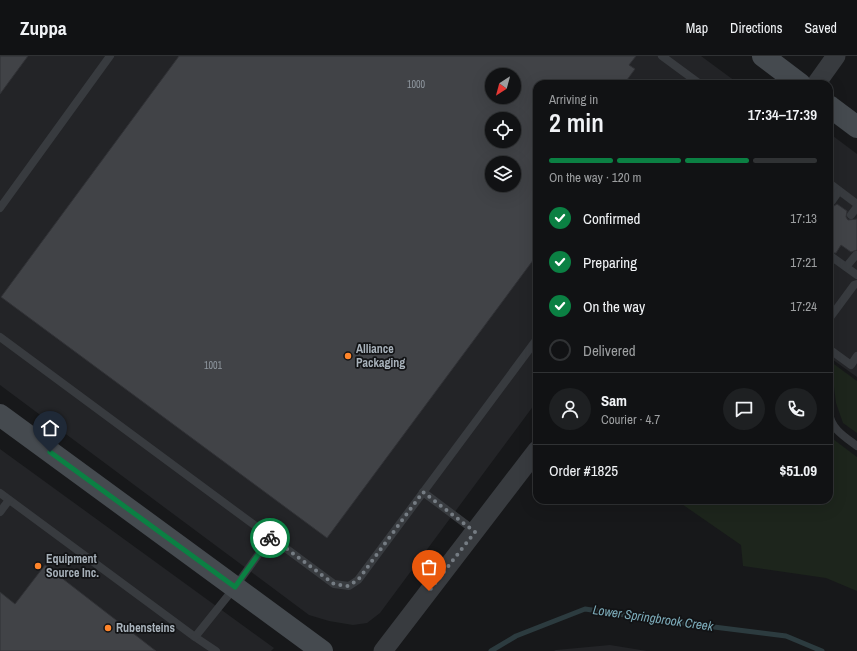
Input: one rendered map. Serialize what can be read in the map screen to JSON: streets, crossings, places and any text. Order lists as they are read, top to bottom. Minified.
{"water":["Lower Springbrook Creek"],"places":["Alliance Packaging","Equipment Source Inc.","Rubensteins"],"house_numbers":["1000","1001"],"north":"bottom left","page":{"header":"Zuppa","nav":["Map","Directions","Saved"],"heading":["2 min","Arriving in","17:34–17:39"],"panel":["Sam","Courier · 4.7","Order #1825","$51.09"],"bar":"On the way · 120 m","list":[["Confirmed","17:13"],["Preparing","17:21"],["On the way","17:24"],"Delivered"]}}
